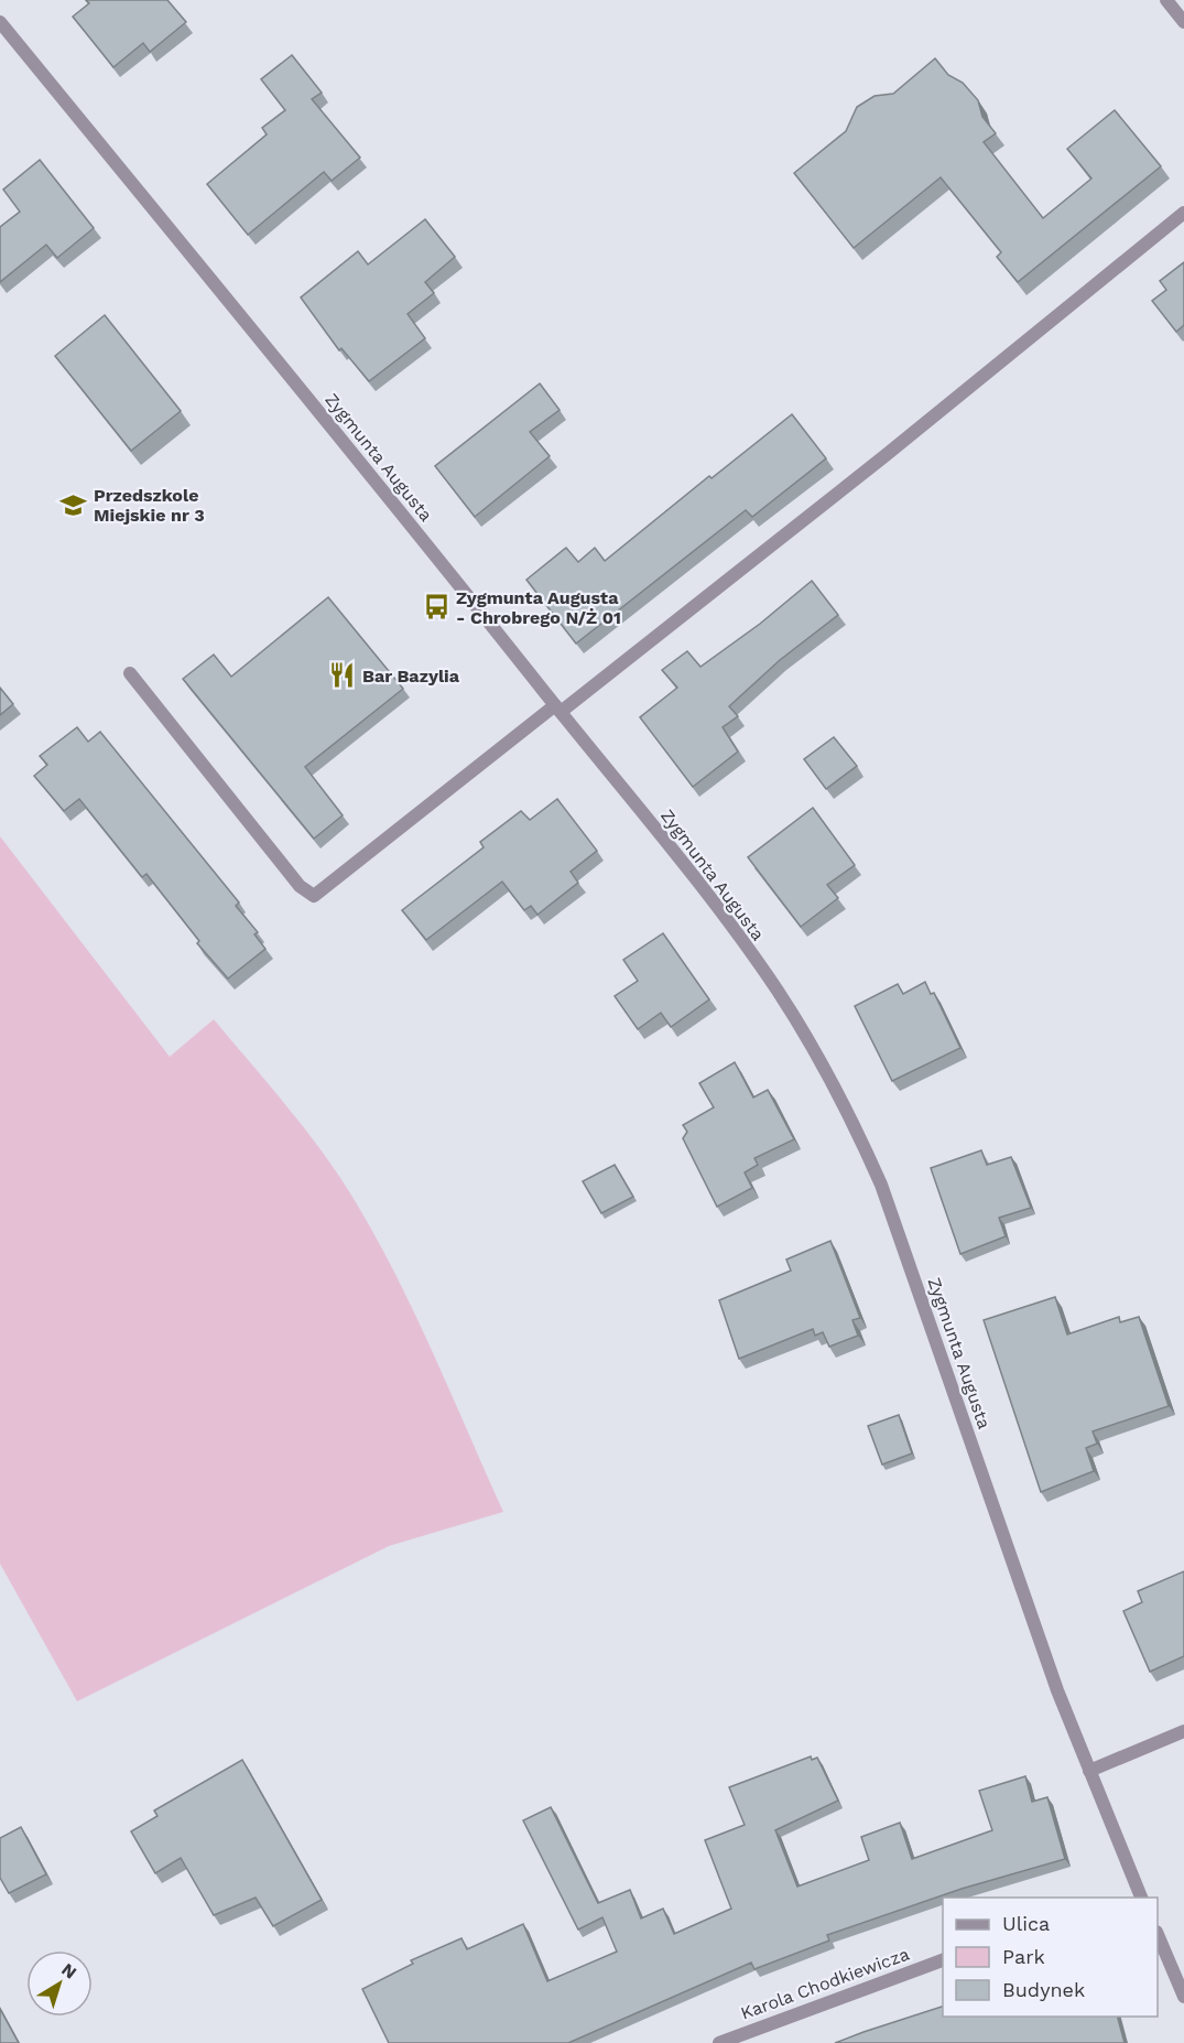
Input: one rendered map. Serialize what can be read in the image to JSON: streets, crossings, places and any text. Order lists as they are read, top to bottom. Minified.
{"streets":{"street":["Zygmunta Augusta","Karola Chodkiewicza"]},"places":{"school or university":["Przedszkole Miejskie nr 3"],"bus stop":["Zygmunta Augusta - Chrobrego N/Ż 01"],"restaurant":["Bar Bazylia"]},"legend":["Ulica","Park","Budynek"],"north":"top right"}
